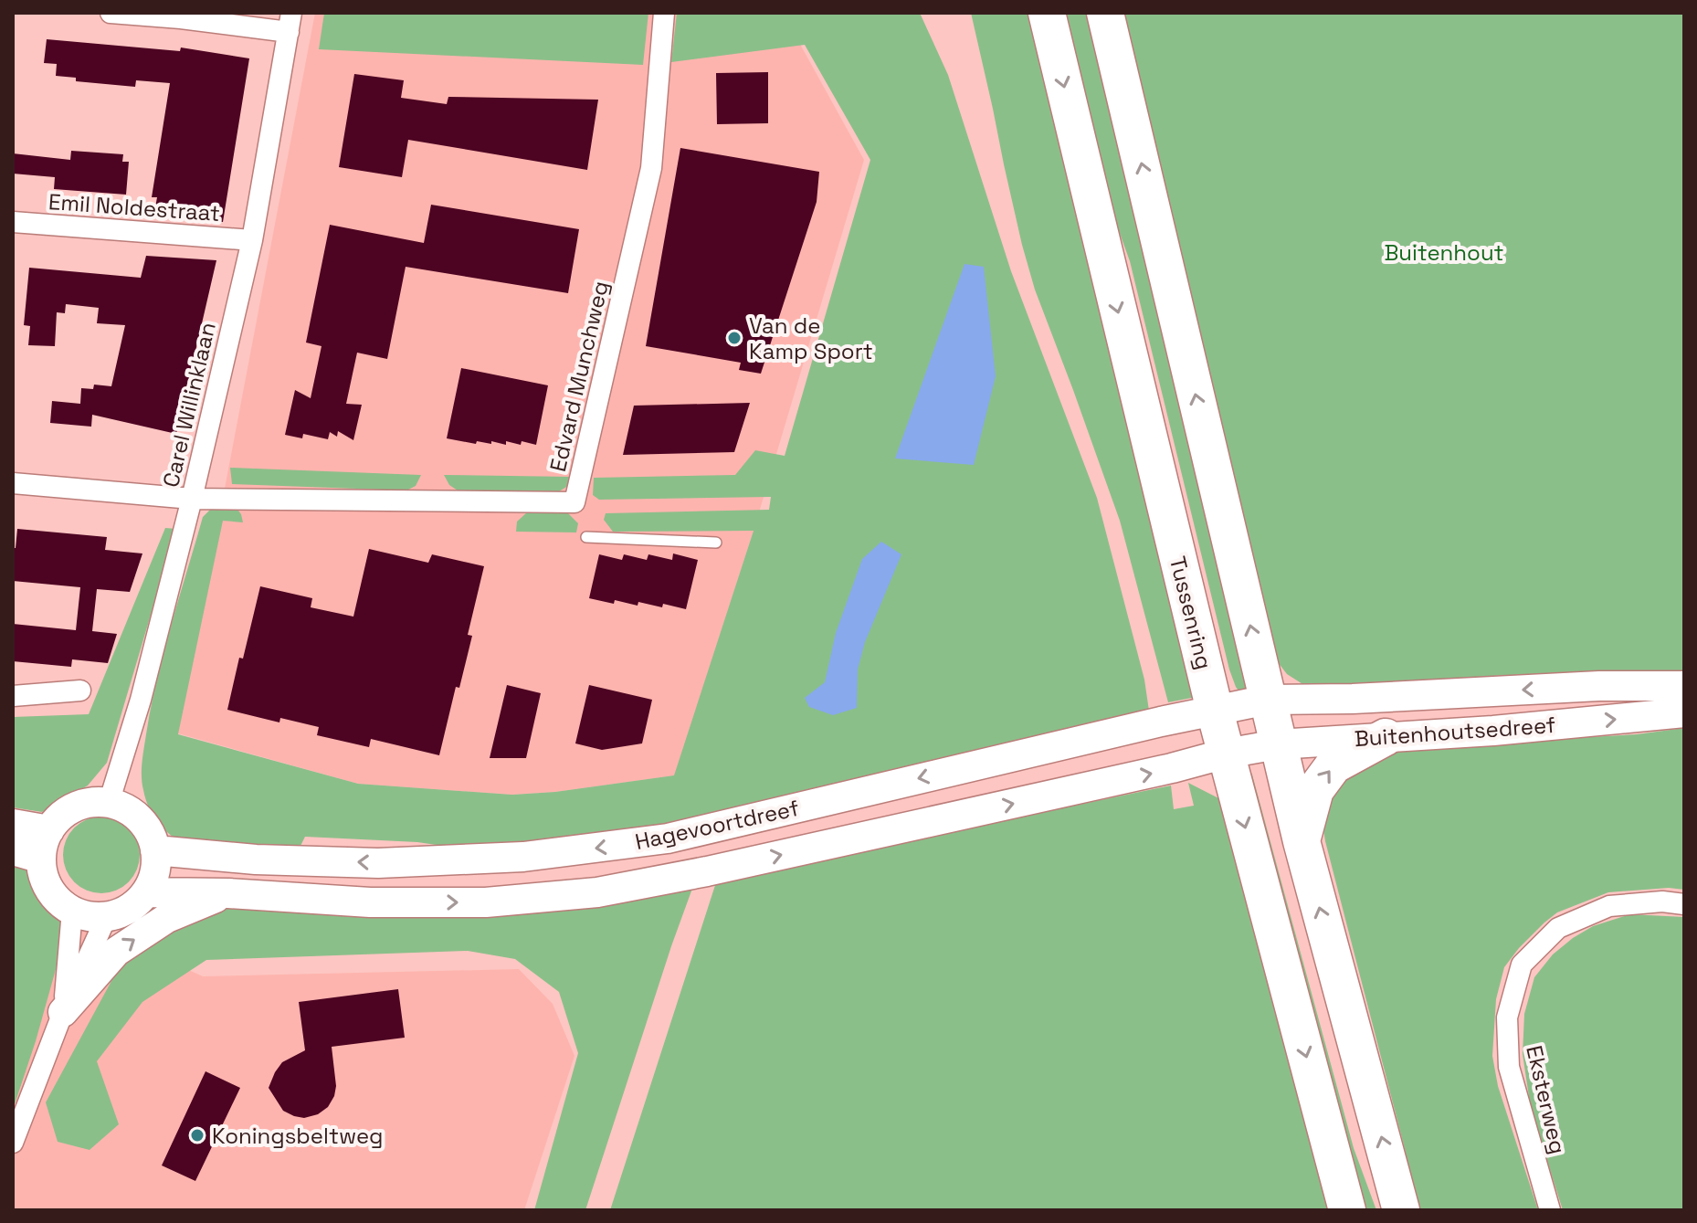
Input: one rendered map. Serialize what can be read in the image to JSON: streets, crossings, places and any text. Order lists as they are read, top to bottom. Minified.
{"streets":{"highway":["Tussenring"],"main road":["Buitenhoutsedreef","Hagevoortdreef"],"street":["Emil Noldestraat","Edvard Munchweg","Carel Willinklaan","Eksterweg"]},"crossings":[["Emil Noldestraat","Carel Willinklaan"],["Edvard Munchweg","Carel Willinklaan"],["Carel Willinklaan","Hagevoortdreef"],["Tussenring","Buitenhoutsedreef"],["Tussenring","Hagevoortdreef"],["Buitenhoutsedreef","Hagevoortdreef"]],"parks":["Buitenhout"],"places":["Van de Kamp Sport","Koningsbeltweg"]}
